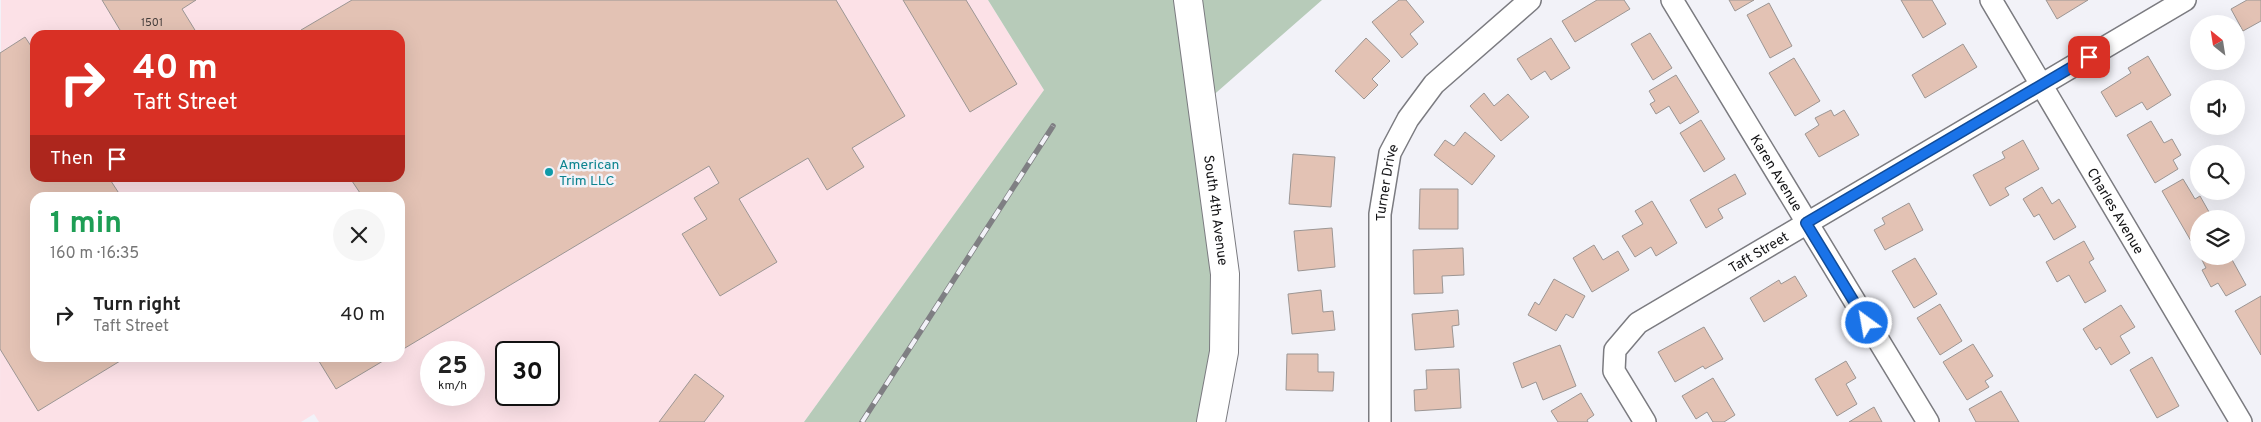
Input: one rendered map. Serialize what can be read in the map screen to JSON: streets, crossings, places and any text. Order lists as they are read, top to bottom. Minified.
{"streets":{"street":["Karen Avenue","Turner Drive","South 4th Avenue","Charles Avenue","Taft Street"]},"crossings":[["Karen Avenue","Taft Street"],["Charles Avenue","Taft Street"]],"places":["American Trim LLC"],"house_numbers":["1501"],"north":"top left","page":{"turn":["40 m","Taft Street"],"then":"Then","heading":["1 min","160 m · 16:35"],"list":[{"name":"Turn right","note":"Taft Street","value":"40 m"}],"speed":"25 km/h","limit":"30"}}
